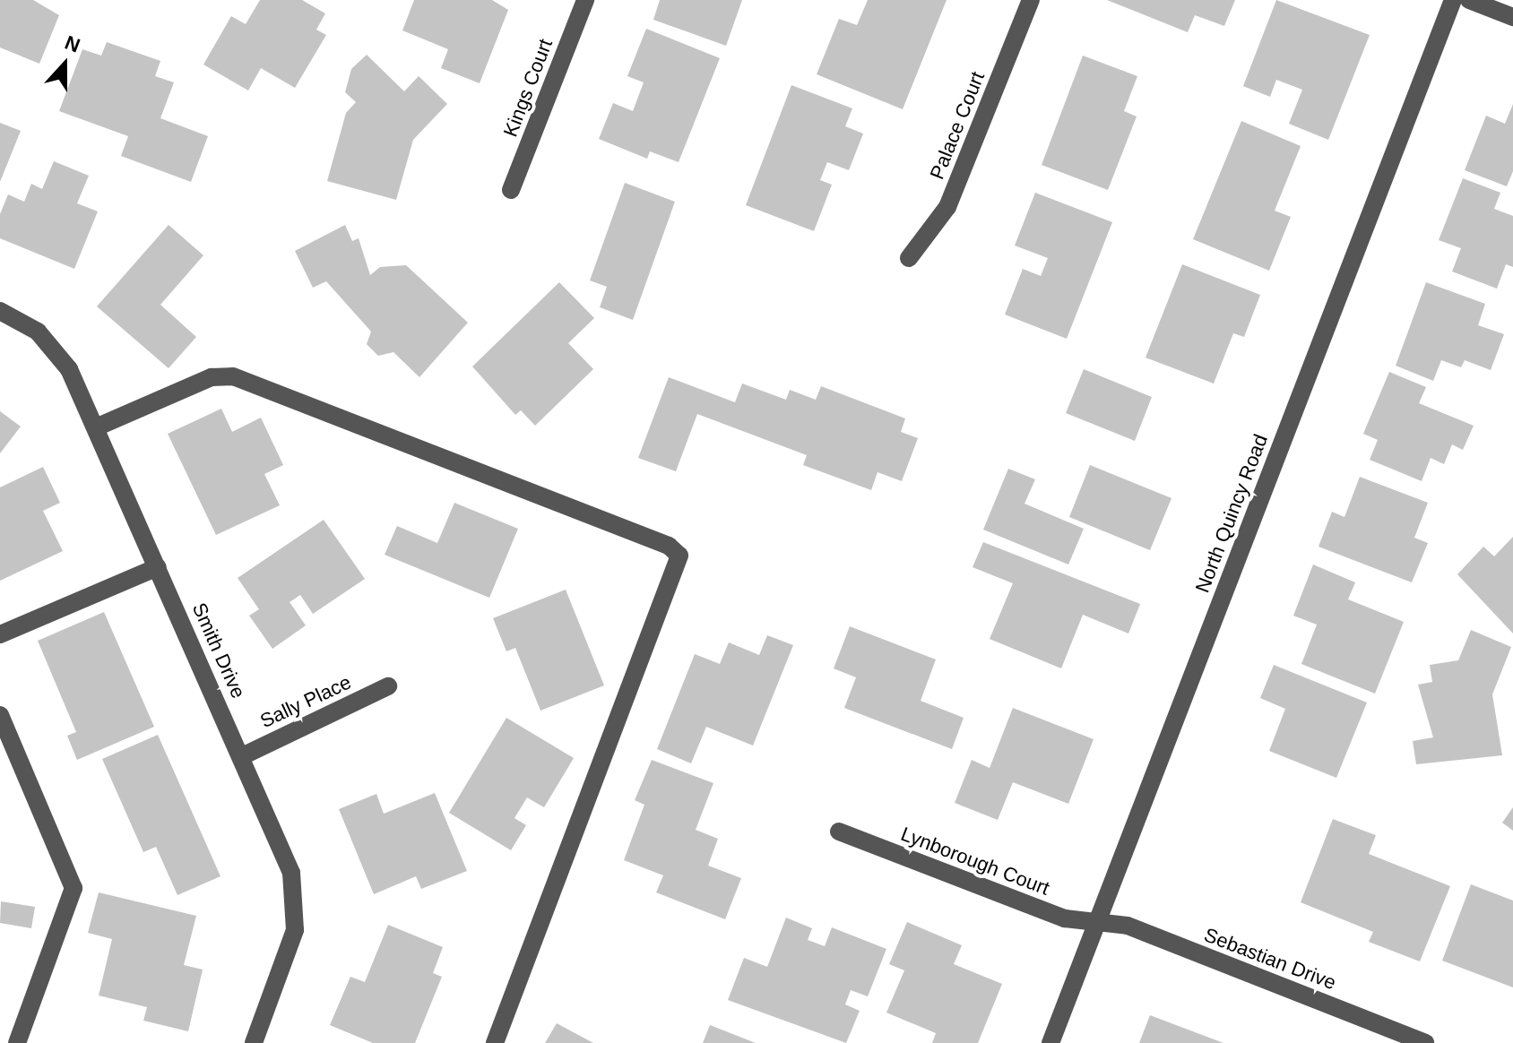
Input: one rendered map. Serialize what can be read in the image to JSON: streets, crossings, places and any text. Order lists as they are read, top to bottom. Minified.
{"streets":{"street":["Kings Court","Palace Court","North Quincy Road","Smith Drive","Sally Place","Lynborough Court","Sebastian Drive"]},"crossings":[["North Quincy Road","Lynborough Court"],["North Quincy Road","Sebastian Drive"],["Smith Drive","Sally Place"],["Lynborough Court","Sebastian Drive"]],"north":"top"}
